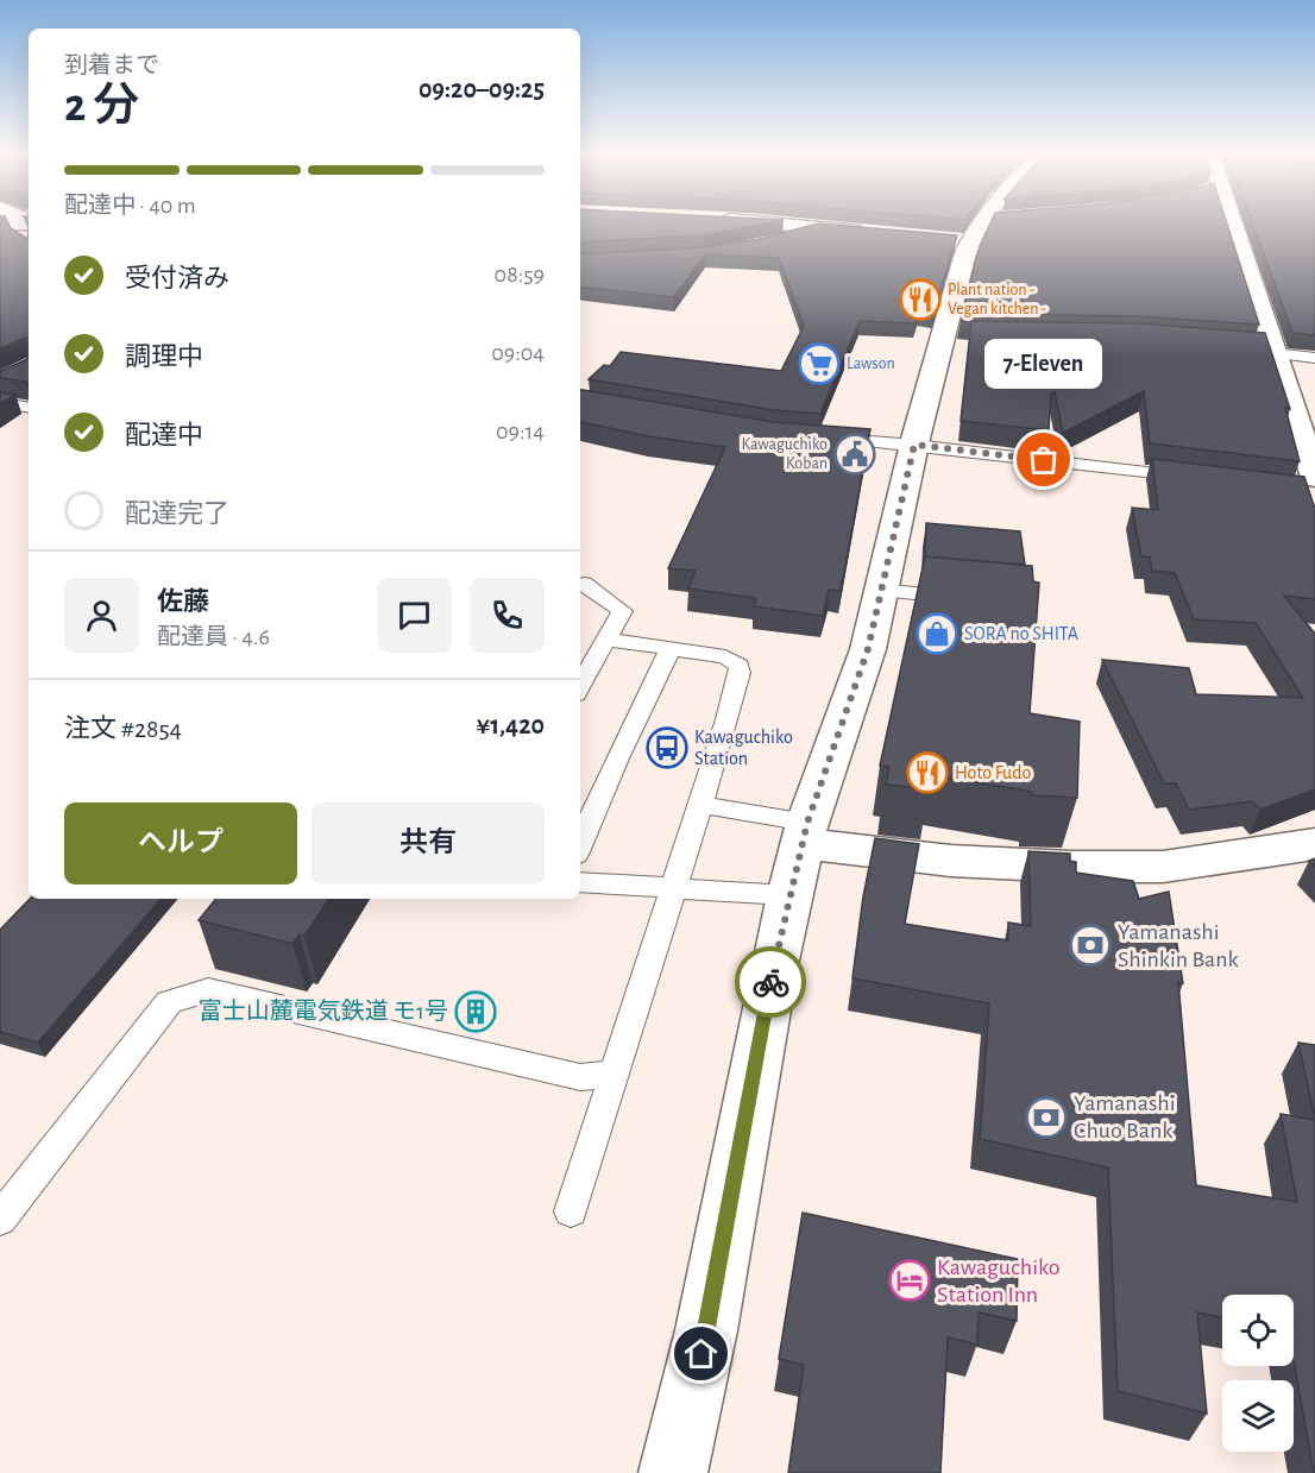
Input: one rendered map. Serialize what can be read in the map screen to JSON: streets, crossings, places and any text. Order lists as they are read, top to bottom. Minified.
{"places":{"restaurant":["Plant nation - Vegan kitchen -","Hoto Fudo"],"supermarket":["Lawson"],"public building":["Kawaguchiko Koban"],"other":["7-Eleven"],"shop":["SORA no SHITA"],"bus stop":["Kawaguchiko Station"],"bank":["Yamanashi Shinkin Bank","Yamanashi Chuo Bank"],"building":["富士山麓電気鉄道 モ1号"],"hotel":["Kawaguchiko Station Inn"]},"page":{"heading":["2 分","到着まで","09:20–09:25"],"panel":["佐藤","配達員 · 4.6","注文 #2854","¥1,420"],"bar":"配達中 · 40 m","list":[["受付済み","08:59"],["調理中","09:04"],["配達中","09:14"],"配達完了"],"bubble":"7-Eleven","buttons":["ヘルプ","共有"]}}
